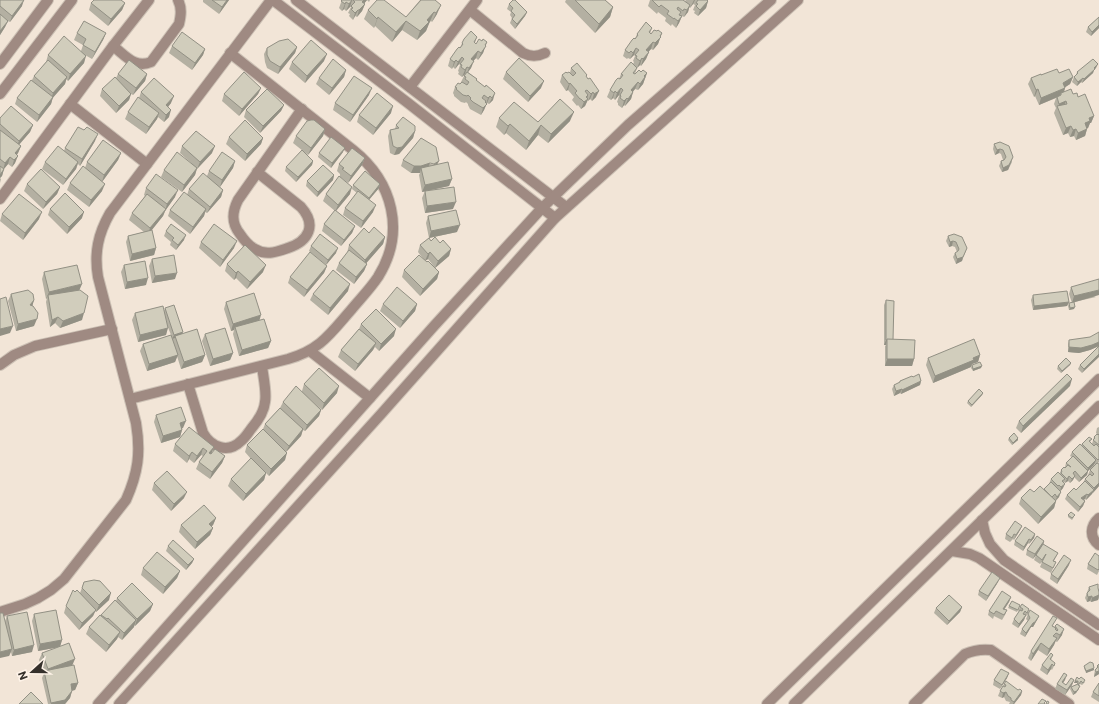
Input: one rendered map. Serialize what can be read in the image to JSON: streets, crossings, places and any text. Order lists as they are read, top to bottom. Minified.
{"north":"left"}
